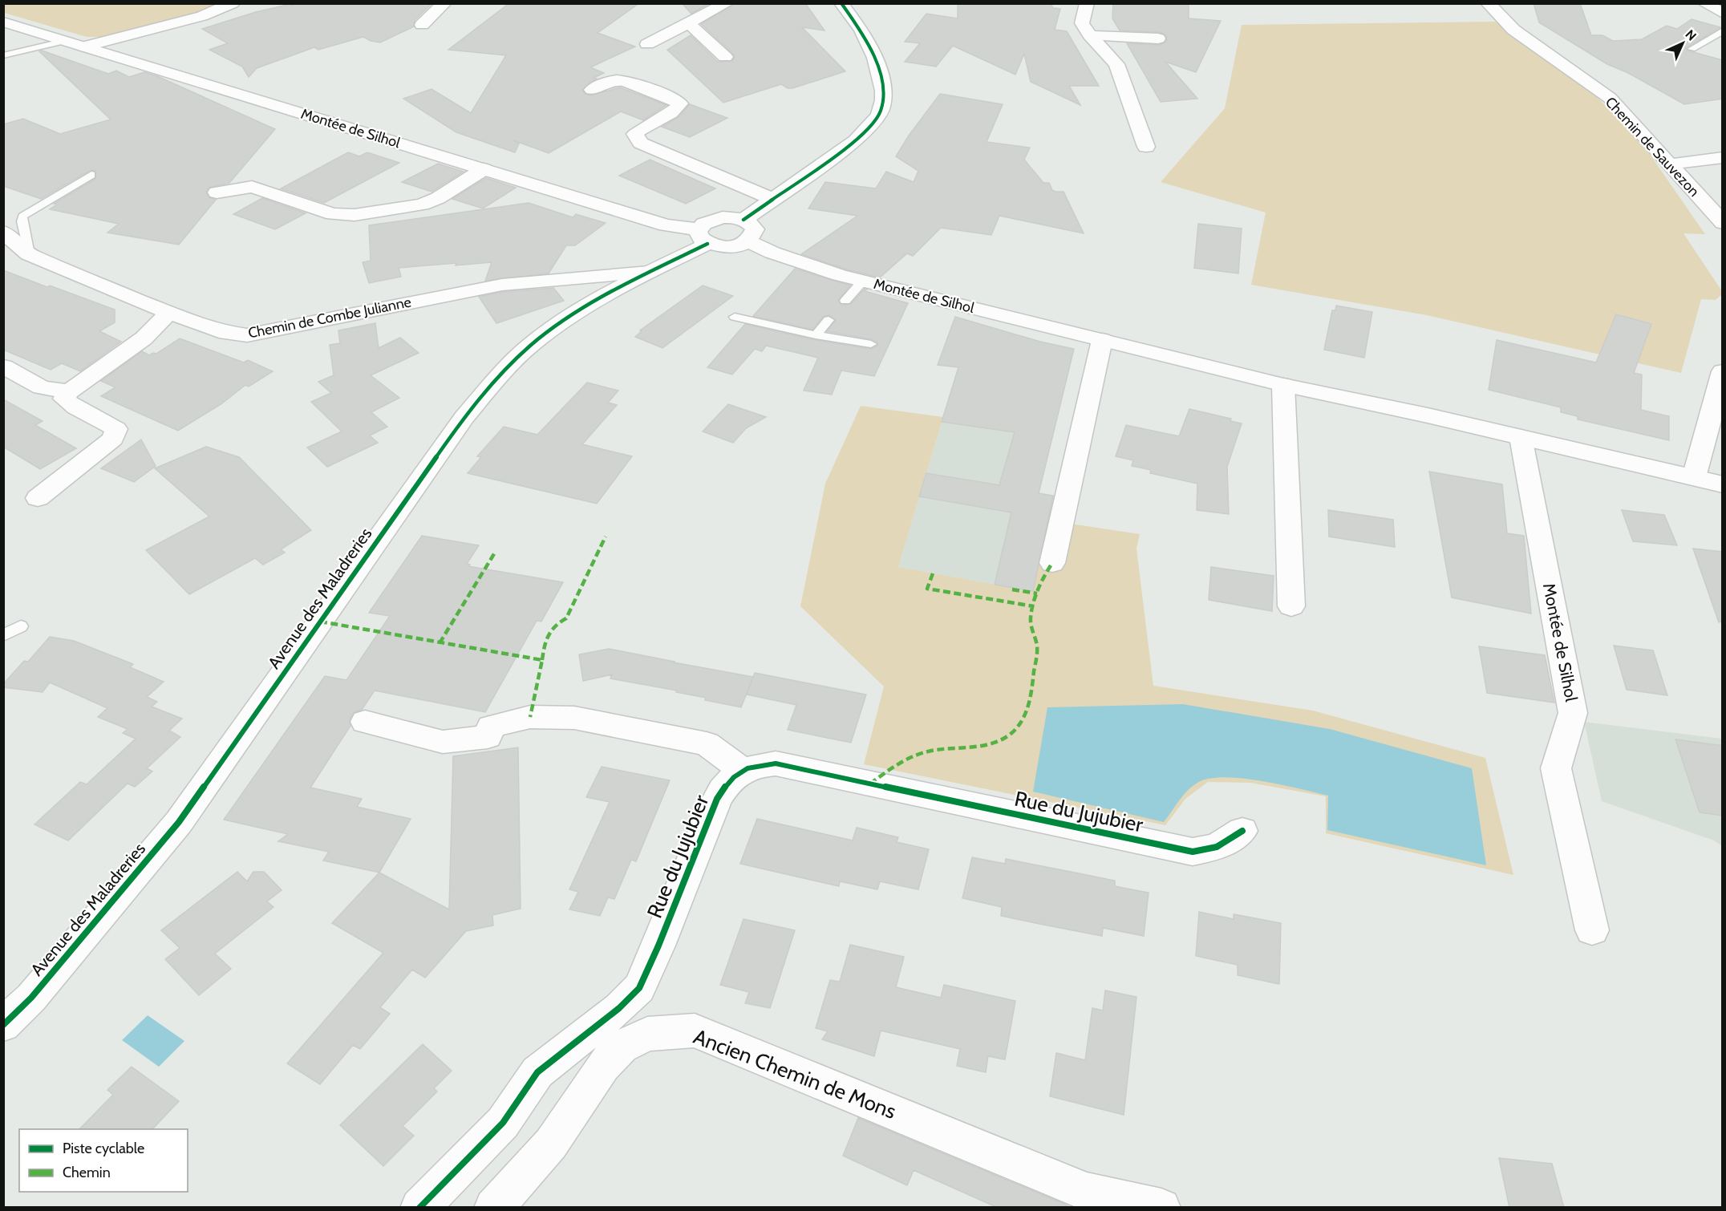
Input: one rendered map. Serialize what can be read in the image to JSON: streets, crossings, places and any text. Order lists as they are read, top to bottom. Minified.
{"streets":{"street":["Montée de Silhol","Chemin de Sauvezon","Chemin de Combe Julianne","Avenue des Maladreries","Rue du Jujubier","Ancien Chemin de Mons"]},"crossings":[["Montée de Silhol","Avenue des Maladreries"],["Chemin de Combe Julianne","Avenue des Maladreries"]],"legend":["Piste cyclable","Chemin"],"north":"top right"}
